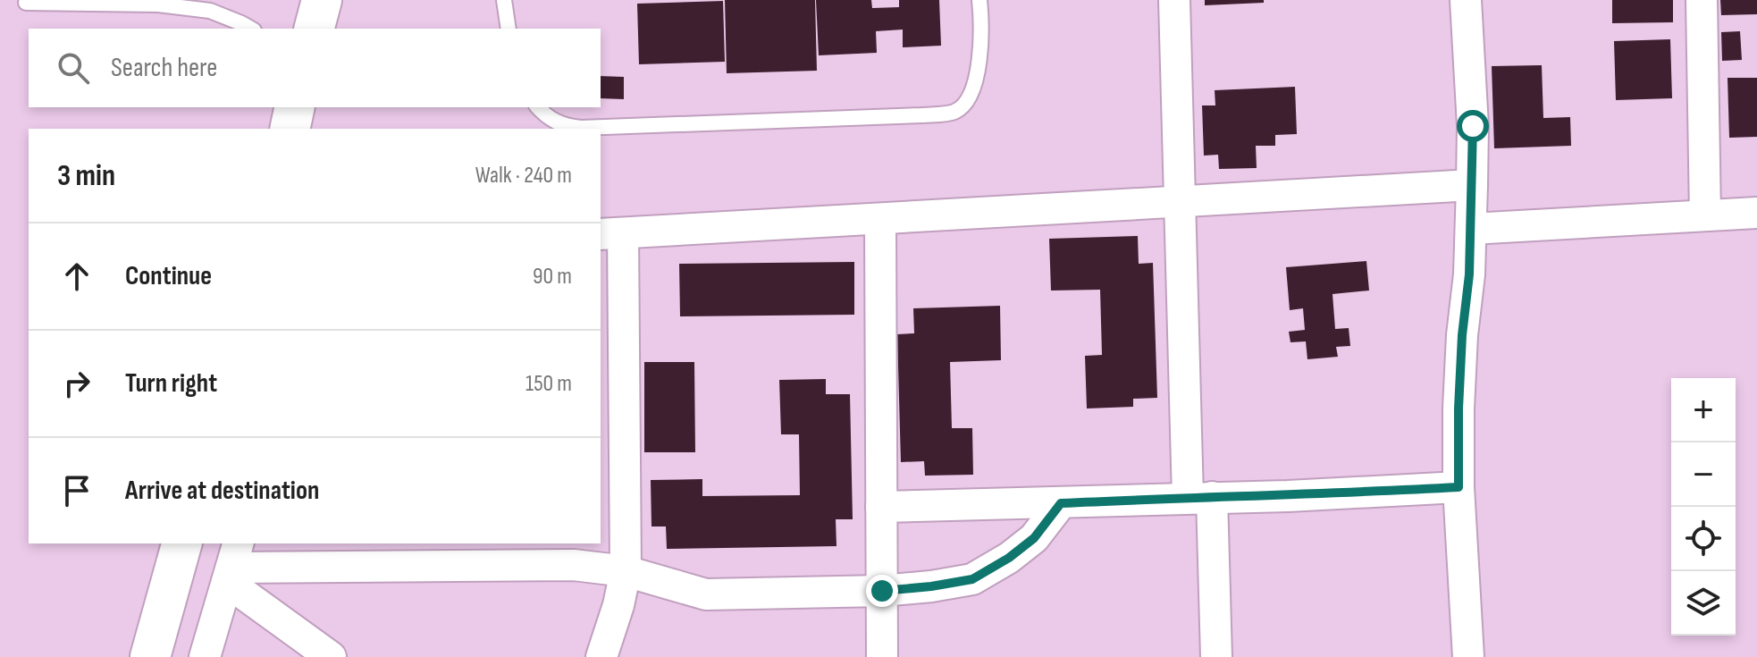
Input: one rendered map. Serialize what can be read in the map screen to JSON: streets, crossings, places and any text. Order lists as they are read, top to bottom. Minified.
{"page":{"search":"Search here","heading":["3 min","Walk · 240 m"],"list":[["Continue","90 m"],["Turn right","150 m"],"Arrive at destination"],"map_buttons":["+","−"]}}
